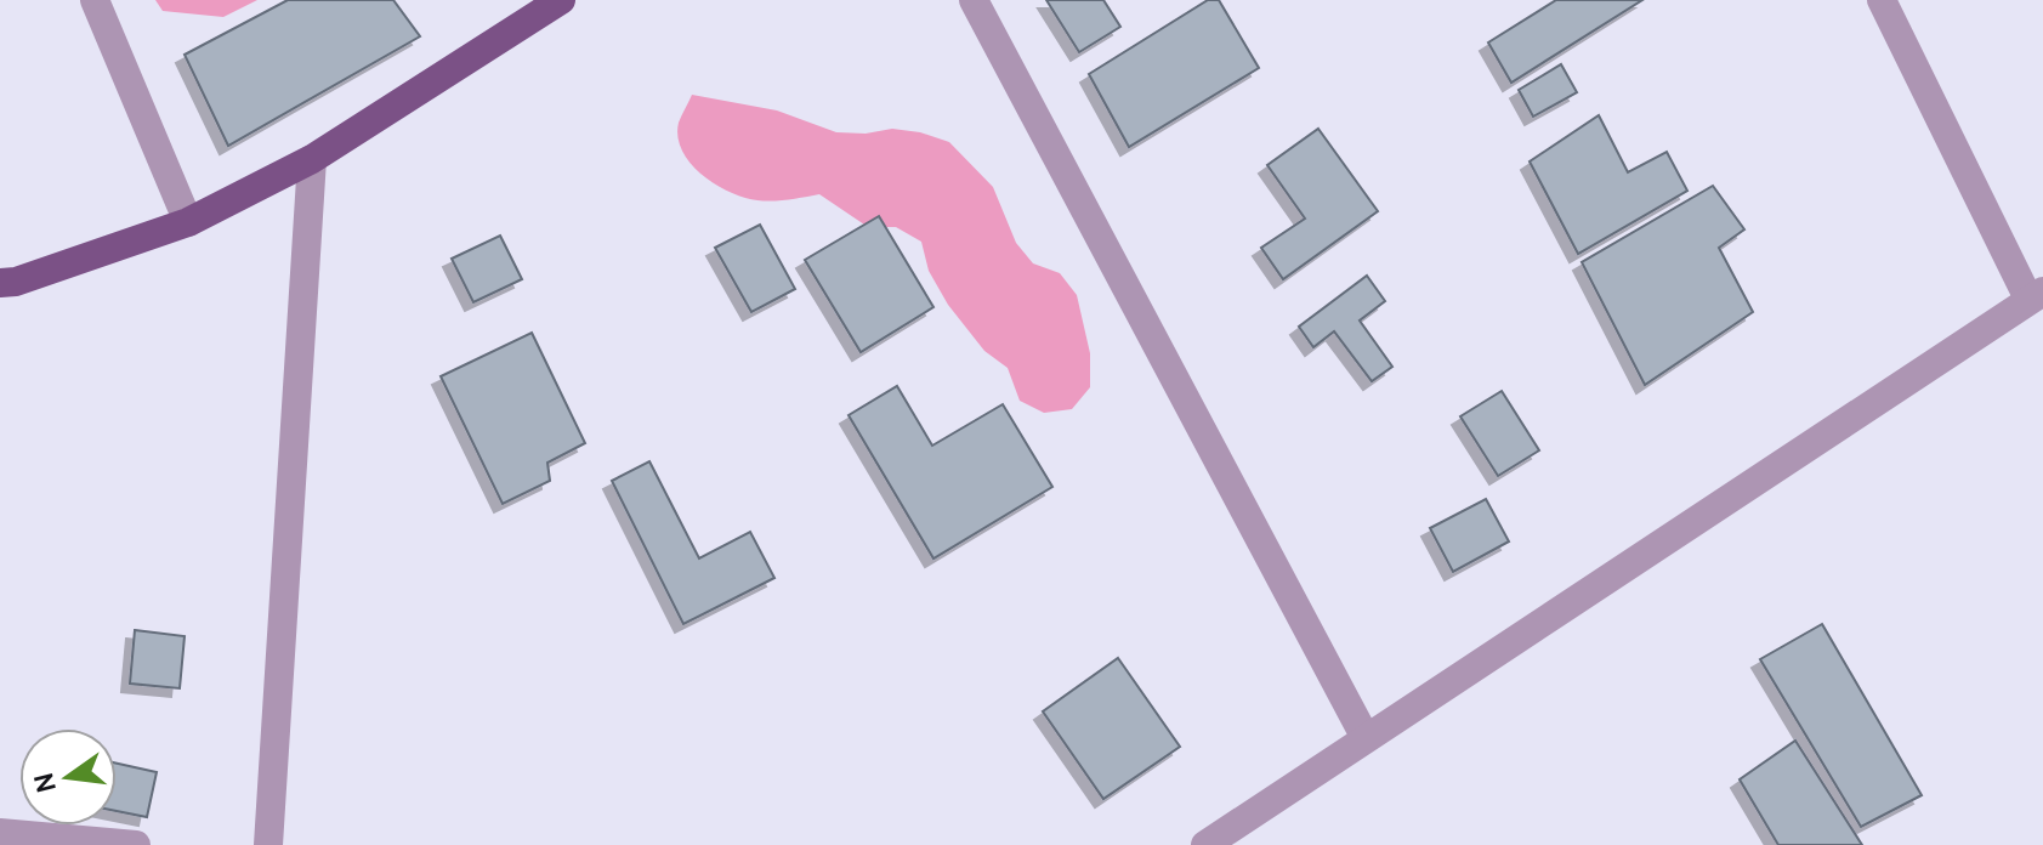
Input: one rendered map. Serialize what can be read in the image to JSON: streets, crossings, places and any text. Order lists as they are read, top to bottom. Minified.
{"north":"left"}
